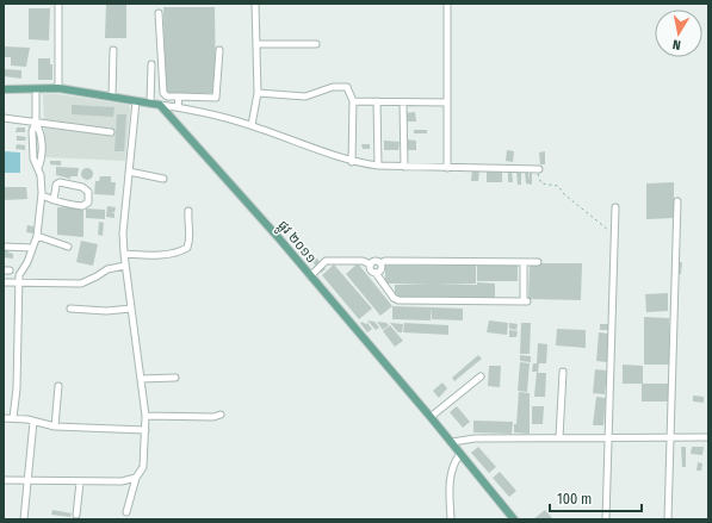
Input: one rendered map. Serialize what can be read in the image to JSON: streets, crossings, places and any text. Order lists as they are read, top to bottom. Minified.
{"streets":{"main road":["ផ្លូវ ២០១១"]},"scale_bar":"100 m","north":"bottom"}
